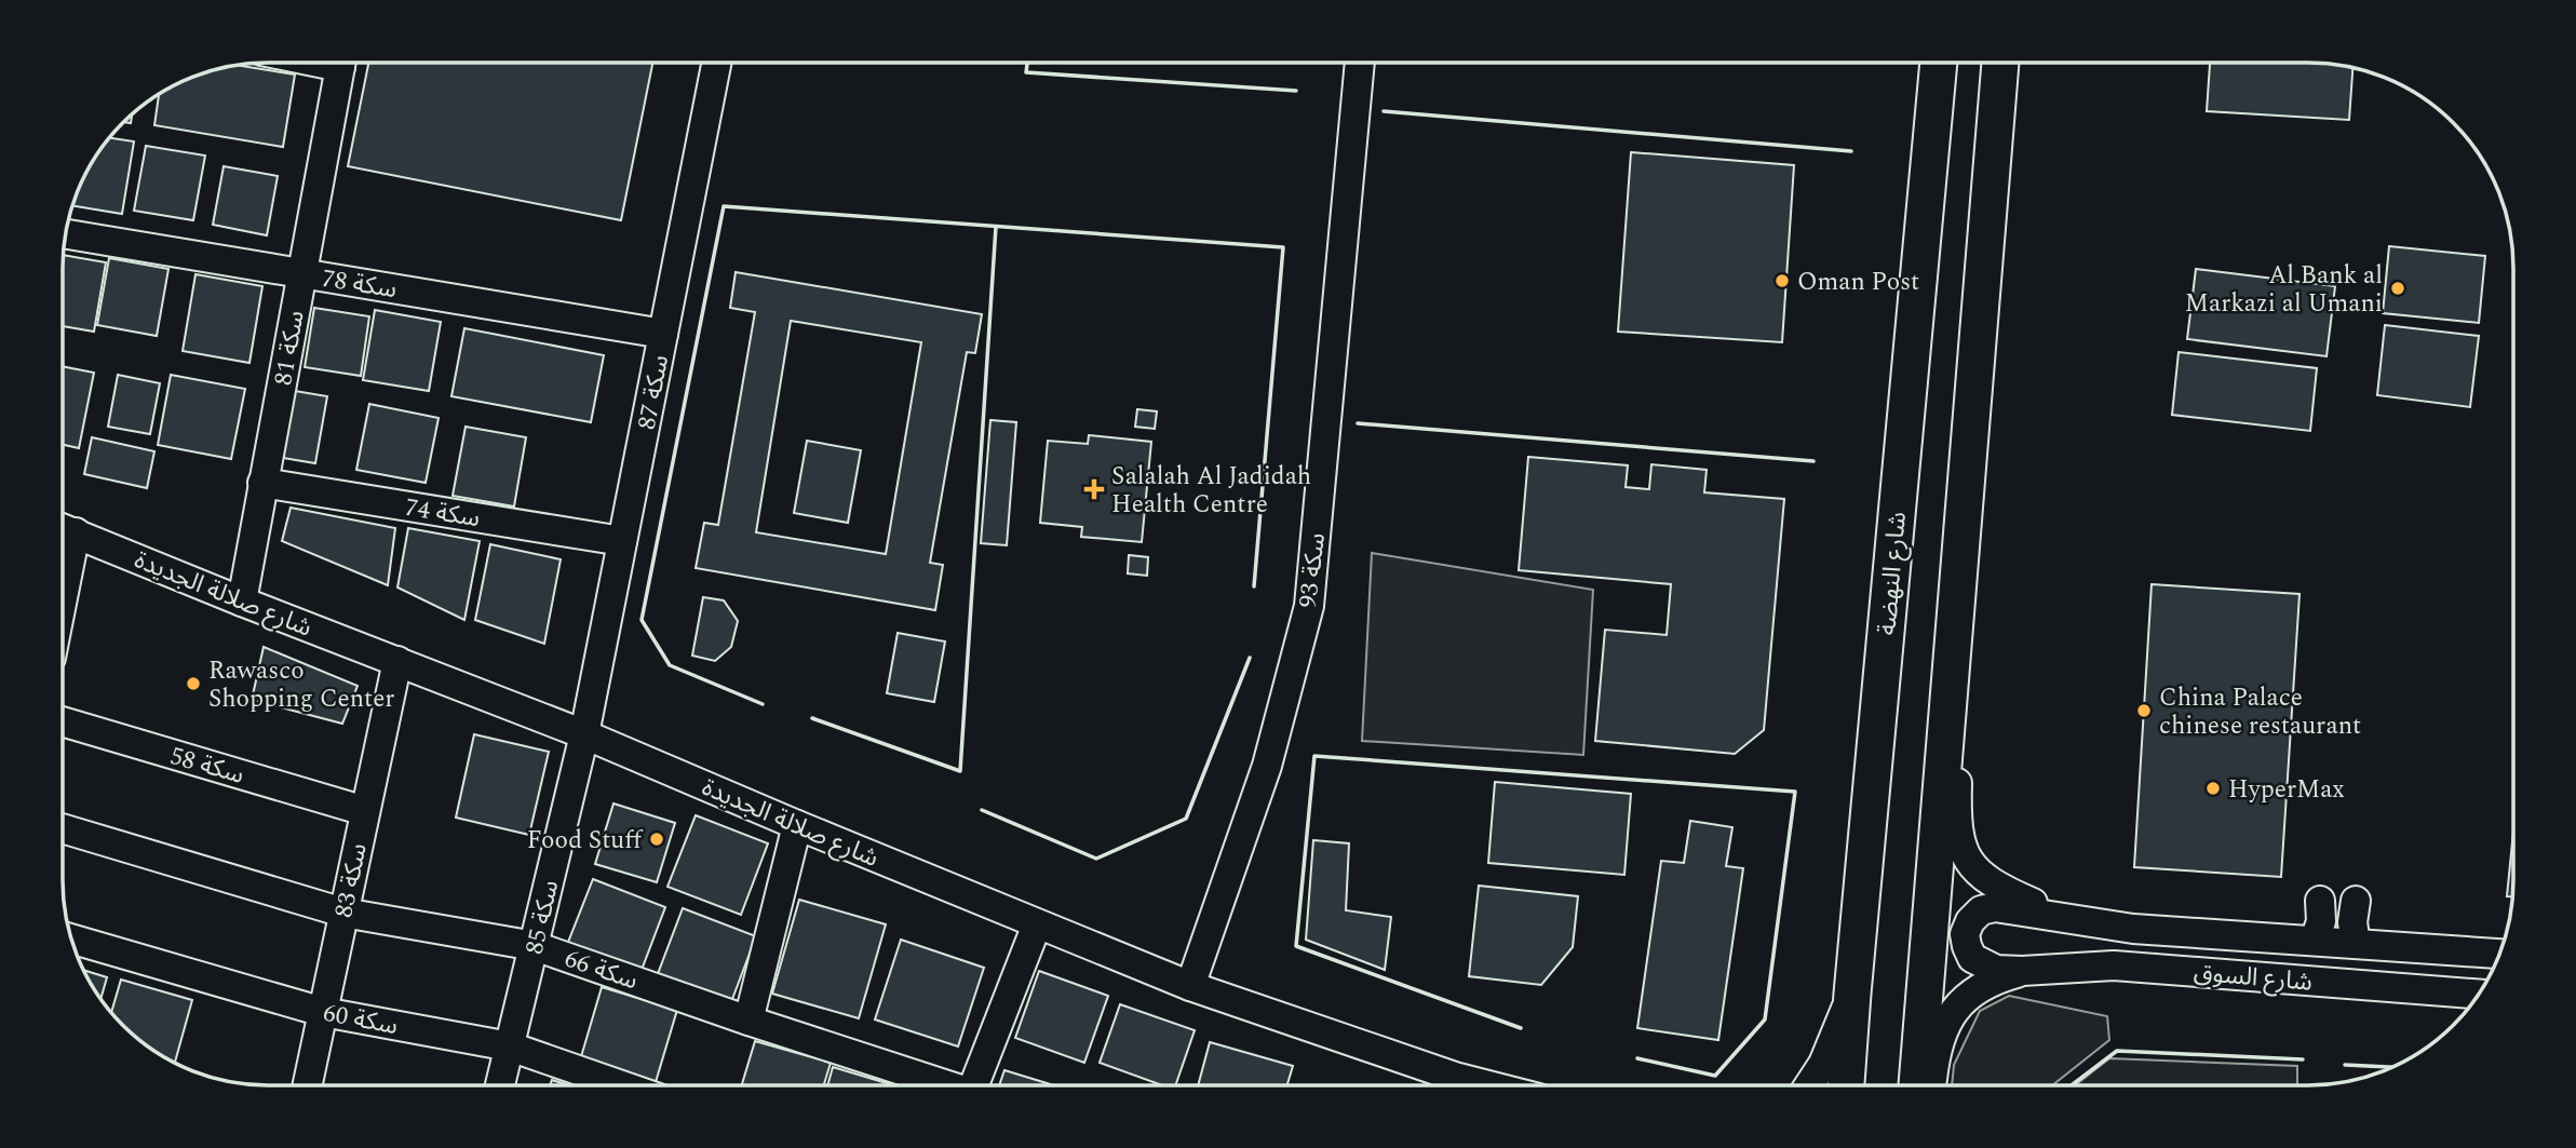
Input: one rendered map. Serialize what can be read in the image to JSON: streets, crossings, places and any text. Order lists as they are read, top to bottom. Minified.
{"streets":{"main road":["شارع النهضة"],"street":["سكة 78","سكة 81","سكة 87","سكة 74","سكة 93","شارع صلالة الجديدة","سكة 58","سكة 83","سكة 85","سكة 66","شارع السوق","سكة 60"]},"crossings":[["سكة 78","سكة 81"],["سكة 78","سكة 87"],["سكة 81","سكة 74"],["سكة 81","شارع صلالة الجديدة"],["سكة 87","سكة 74"],["سكة 87","شارع صلالة الجديدة"],["سكة 87","سكة 85"],["سكة 93","شارع صلالة الجديدة"],["شارع صلالة الجديدة","سكة 83"],["شارع صلالة الجديدة","سكة 85"],["شارع صلالة الجديدة","سكة 66"],["سكة 58","سكة 83"],["سكة 83","سكة 66"],["سكة 83","سكة 60"],["سكة 85","سكة 66"],["سكة 85","سكة 60"]],"places":{"other":["Oman Post","Al Bank al Markazi al Umani","Rawasco Shopping Center","China Palace chinese restaurant","HyperMax","Food Stuff"],"health":["Salalah Al Jadidah Health Centre"]}}
